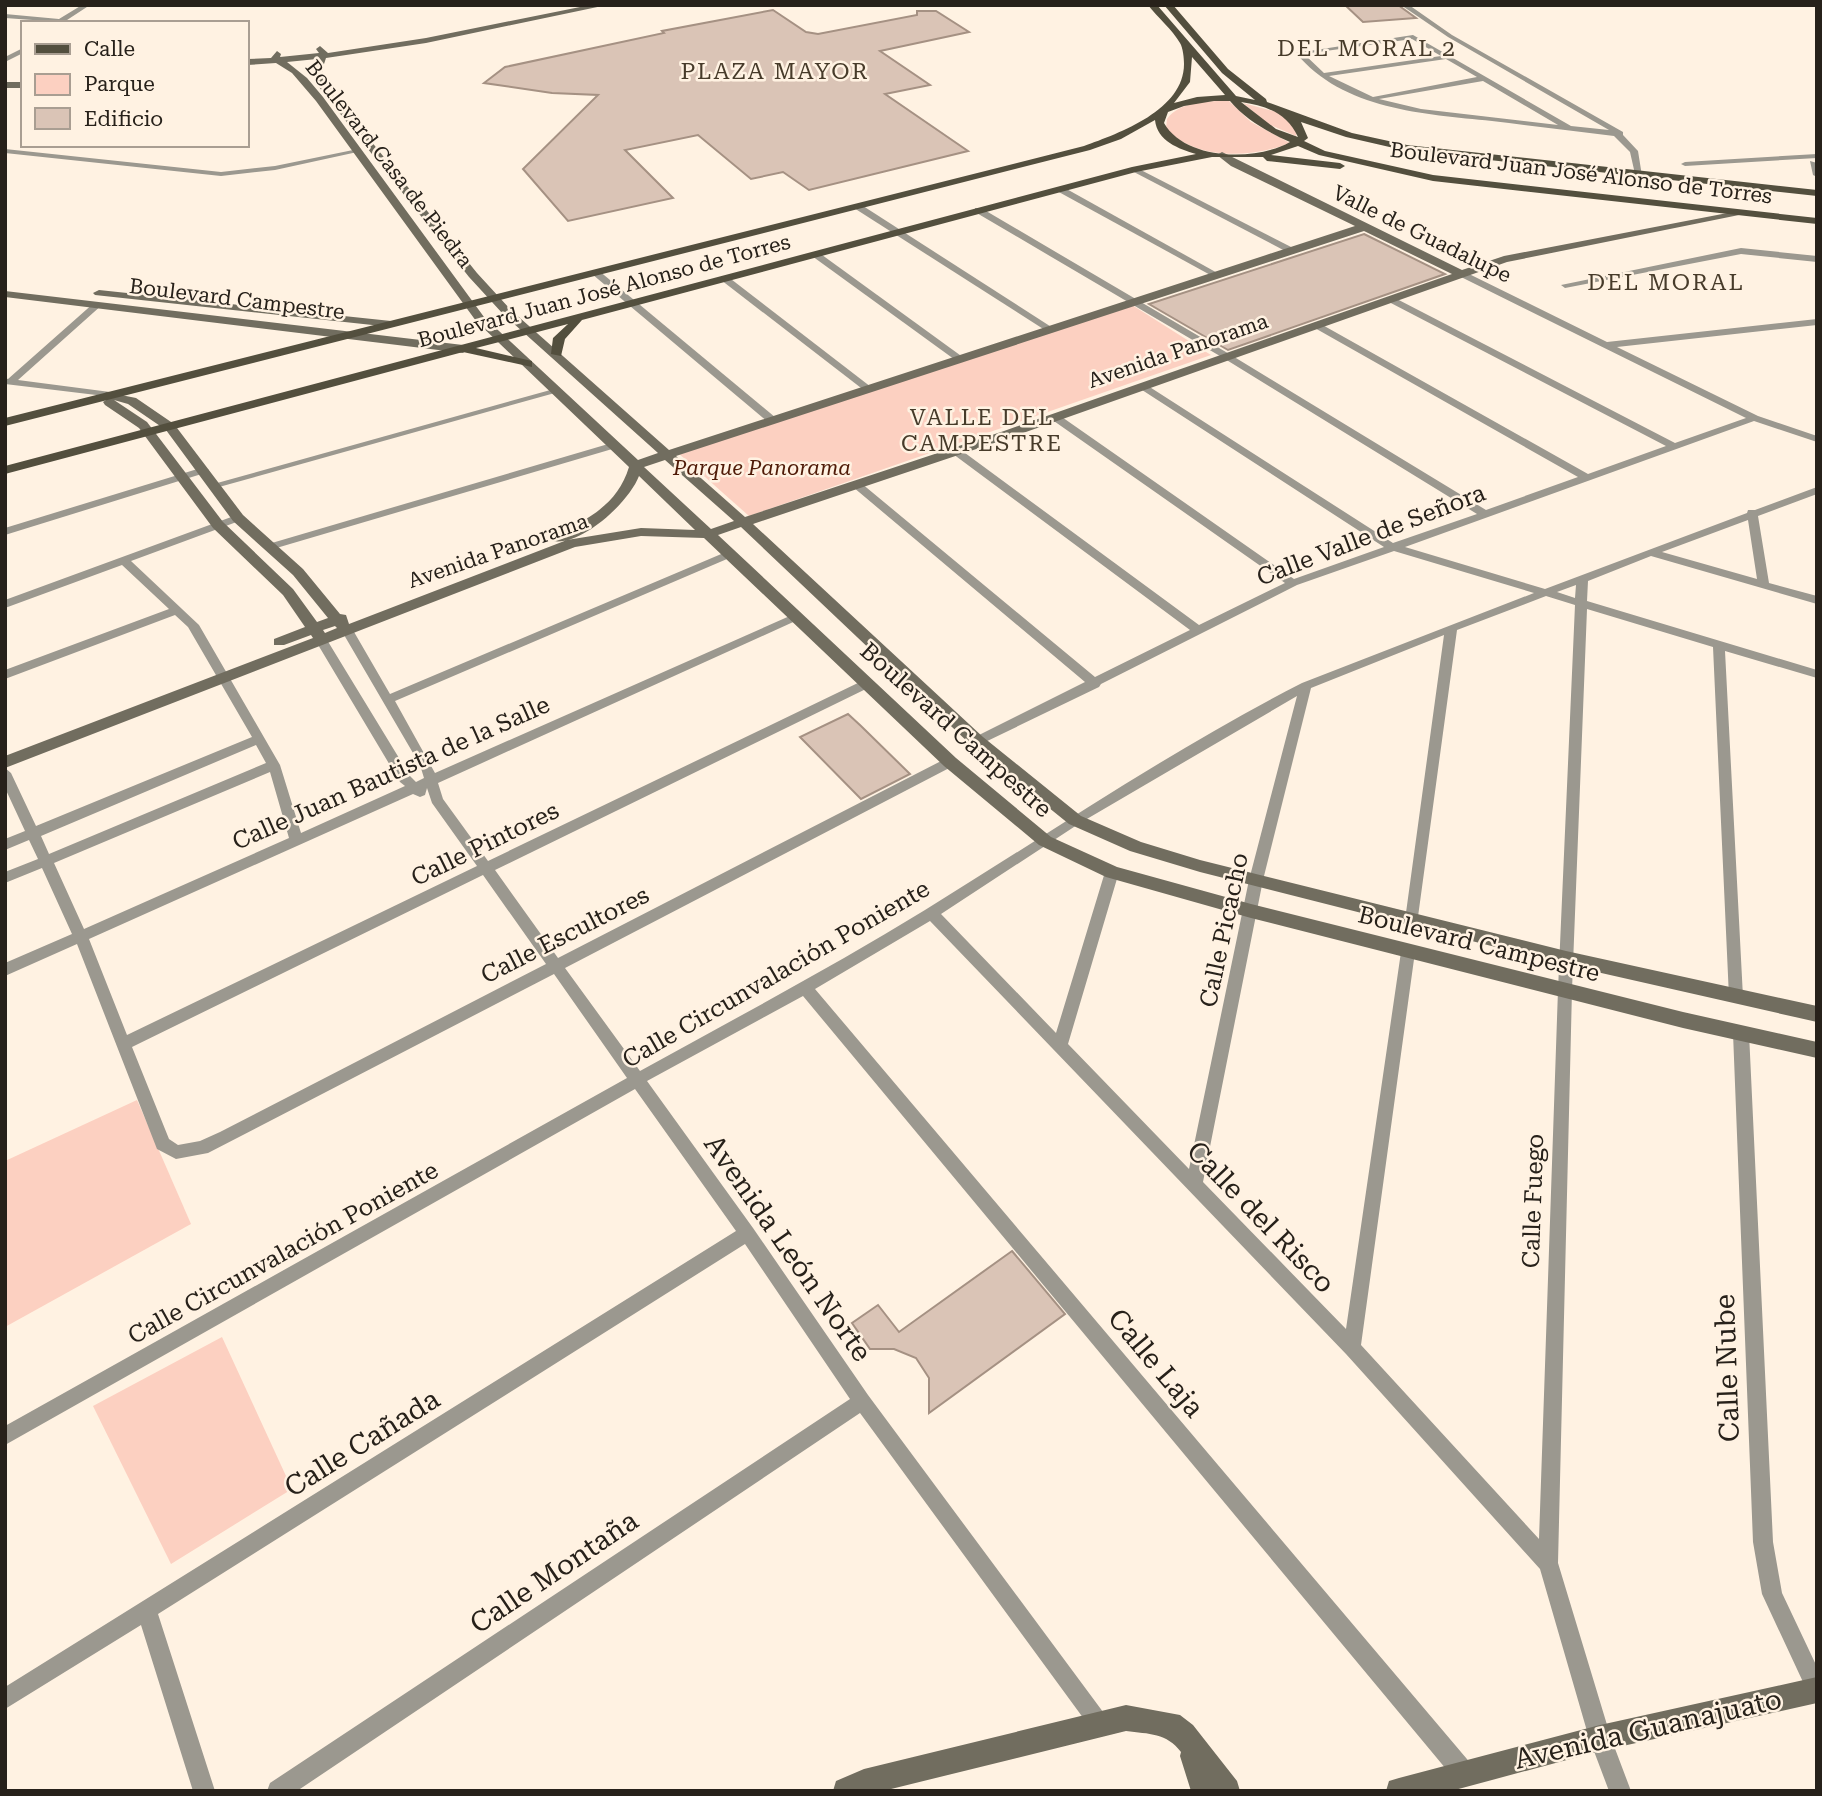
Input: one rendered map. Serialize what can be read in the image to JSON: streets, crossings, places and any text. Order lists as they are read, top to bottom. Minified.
{"streets":{"main road":["Boulevard Juan José Alonso de Torres"],"street":["Boulevard Casa de Piedra","Valle de Guadalupe","Boulevard Campestre","Avenida Panorama","Calle Valle de Señora","Calle Juan Bautista de la Salle","Calle Pintores","Calle Picacho","Calle Escultores","Calle Circunvalación Poniente","Calle Fuego","Calle del Risco","Avenida León Norte","Calle Laja","Calle Nube","Calle Cañada","Calle Montaña","Avenida Guanajuato"]},"crossings":[["Boulevard Casa de Piedra","Boulevard Juan José Alonso de Torres"],["Boulevard Casa de Piedra","Boulevard Campestre"],["Boulevard Juan José Alonso de Torres","Valle de Guadalupe"],["Boulevard Juan José Alonso de Torres","Boulevard Campestre"],["Boulevard Juan José Alonso de Torres","Avenida Panorama"],["Boulevard Juan José Alonso de Torres","Avenida León Norte"],["Valle de Guadalupe","Avenida Panorama"],["Valle de Guadalupe","Calle Valle de Señora"],["Boulevard Campestre","Avenida Panorama"],["Boulevard Campestre","Calle Valle de Señora"],["Boulevard Campestre","Calle Juan Bautista de la Salle"],["Boulevard Campestre","Calle Pintores"],["Boulevard Campestre","Calle Picacho"],["Boulevard Campestre","Calle Escultores"],["Boulevard Campestre","Calle Circunvalación Poniente"],["Boulevard Campestre","Calle Fuego"],["Boulevard Campestre","Calle Nube"],["Avenida Panorama","Avenida León Norte"],["Calle Juan Bautista de la Salle","Avenida León Norte"],["Calle Pintores","Calle Escultores"],["Calle Pintores","Avenida León Norte"],["Calle Picacho","Calle Circunvalación Poniente"],["Calle Picacho","Calle del Risco"],["Calle Escultores","Avenida León Norte"],["Calle Circunvalación Poniente","Calle del Risco"],["Calle Circunvalación Poniente","Avenida León Norte"],["Calle Circunvalación Poniente","Calle Laja"],["Calle Fuego","Calle del Risco"],["Calle Fuego","Avenida Guanajuato"],["Avenida León Norte","Calle Cañada"],["Avenida León Norte","Calle Montaña"],["Calle Laja","Avenida Guanajuato"],["Calle Nube","Avenida Guanajuato"]],"districts":["DEL MORAL 2","PLAZA MAYOR","DEL MORAL","VALLE DEL CAMPESTRE"],"parks":["Parque Panorama"],"legend":["Calle","Parque","Edificio"]}
